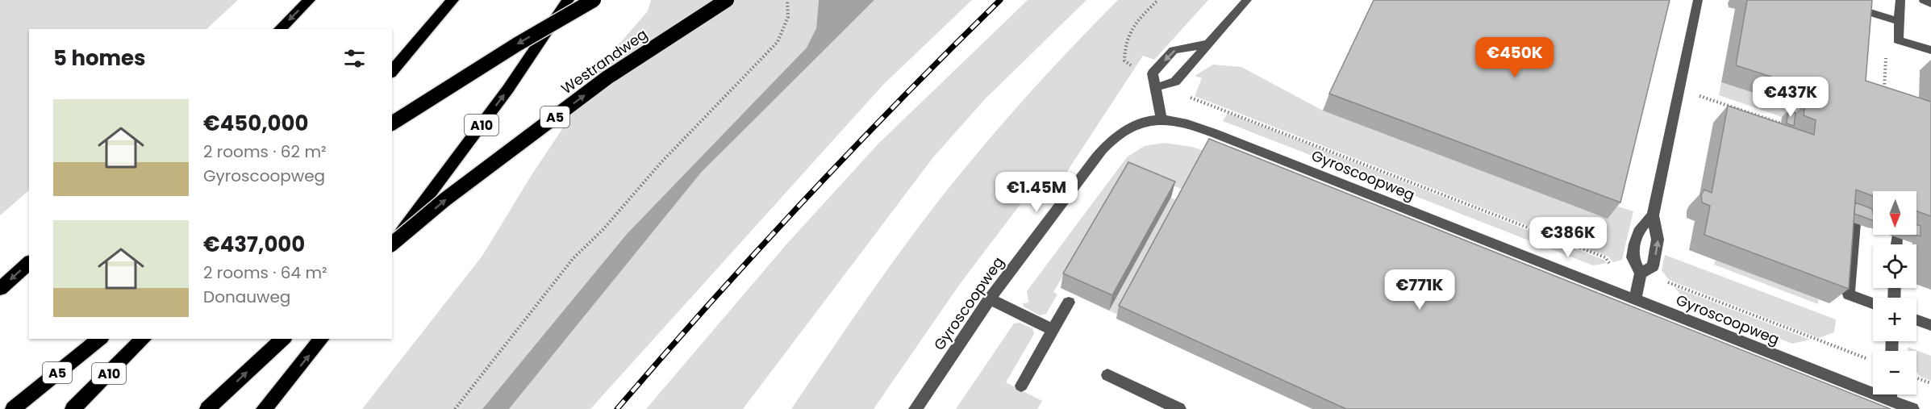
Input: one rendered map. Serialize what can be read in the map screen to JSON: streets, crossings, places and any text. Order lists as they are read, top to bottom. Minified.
{"streets":{"highway":["Westrandweg","A5","A10"],"street":["Gyroscoopweg"]},"north":"bottom","page":{"heading":"5 homes","price":["€450K","€437K","€1.45M","€386K","€771K"],"list":[{"name":"€450,000","note":"2 rooms · 62 m² · Gyroscoopweg"},{"name":"€437,000","note":"2 rooms · 64 m² · Donauweg"}],"map_buttons":["+","−"]}}
